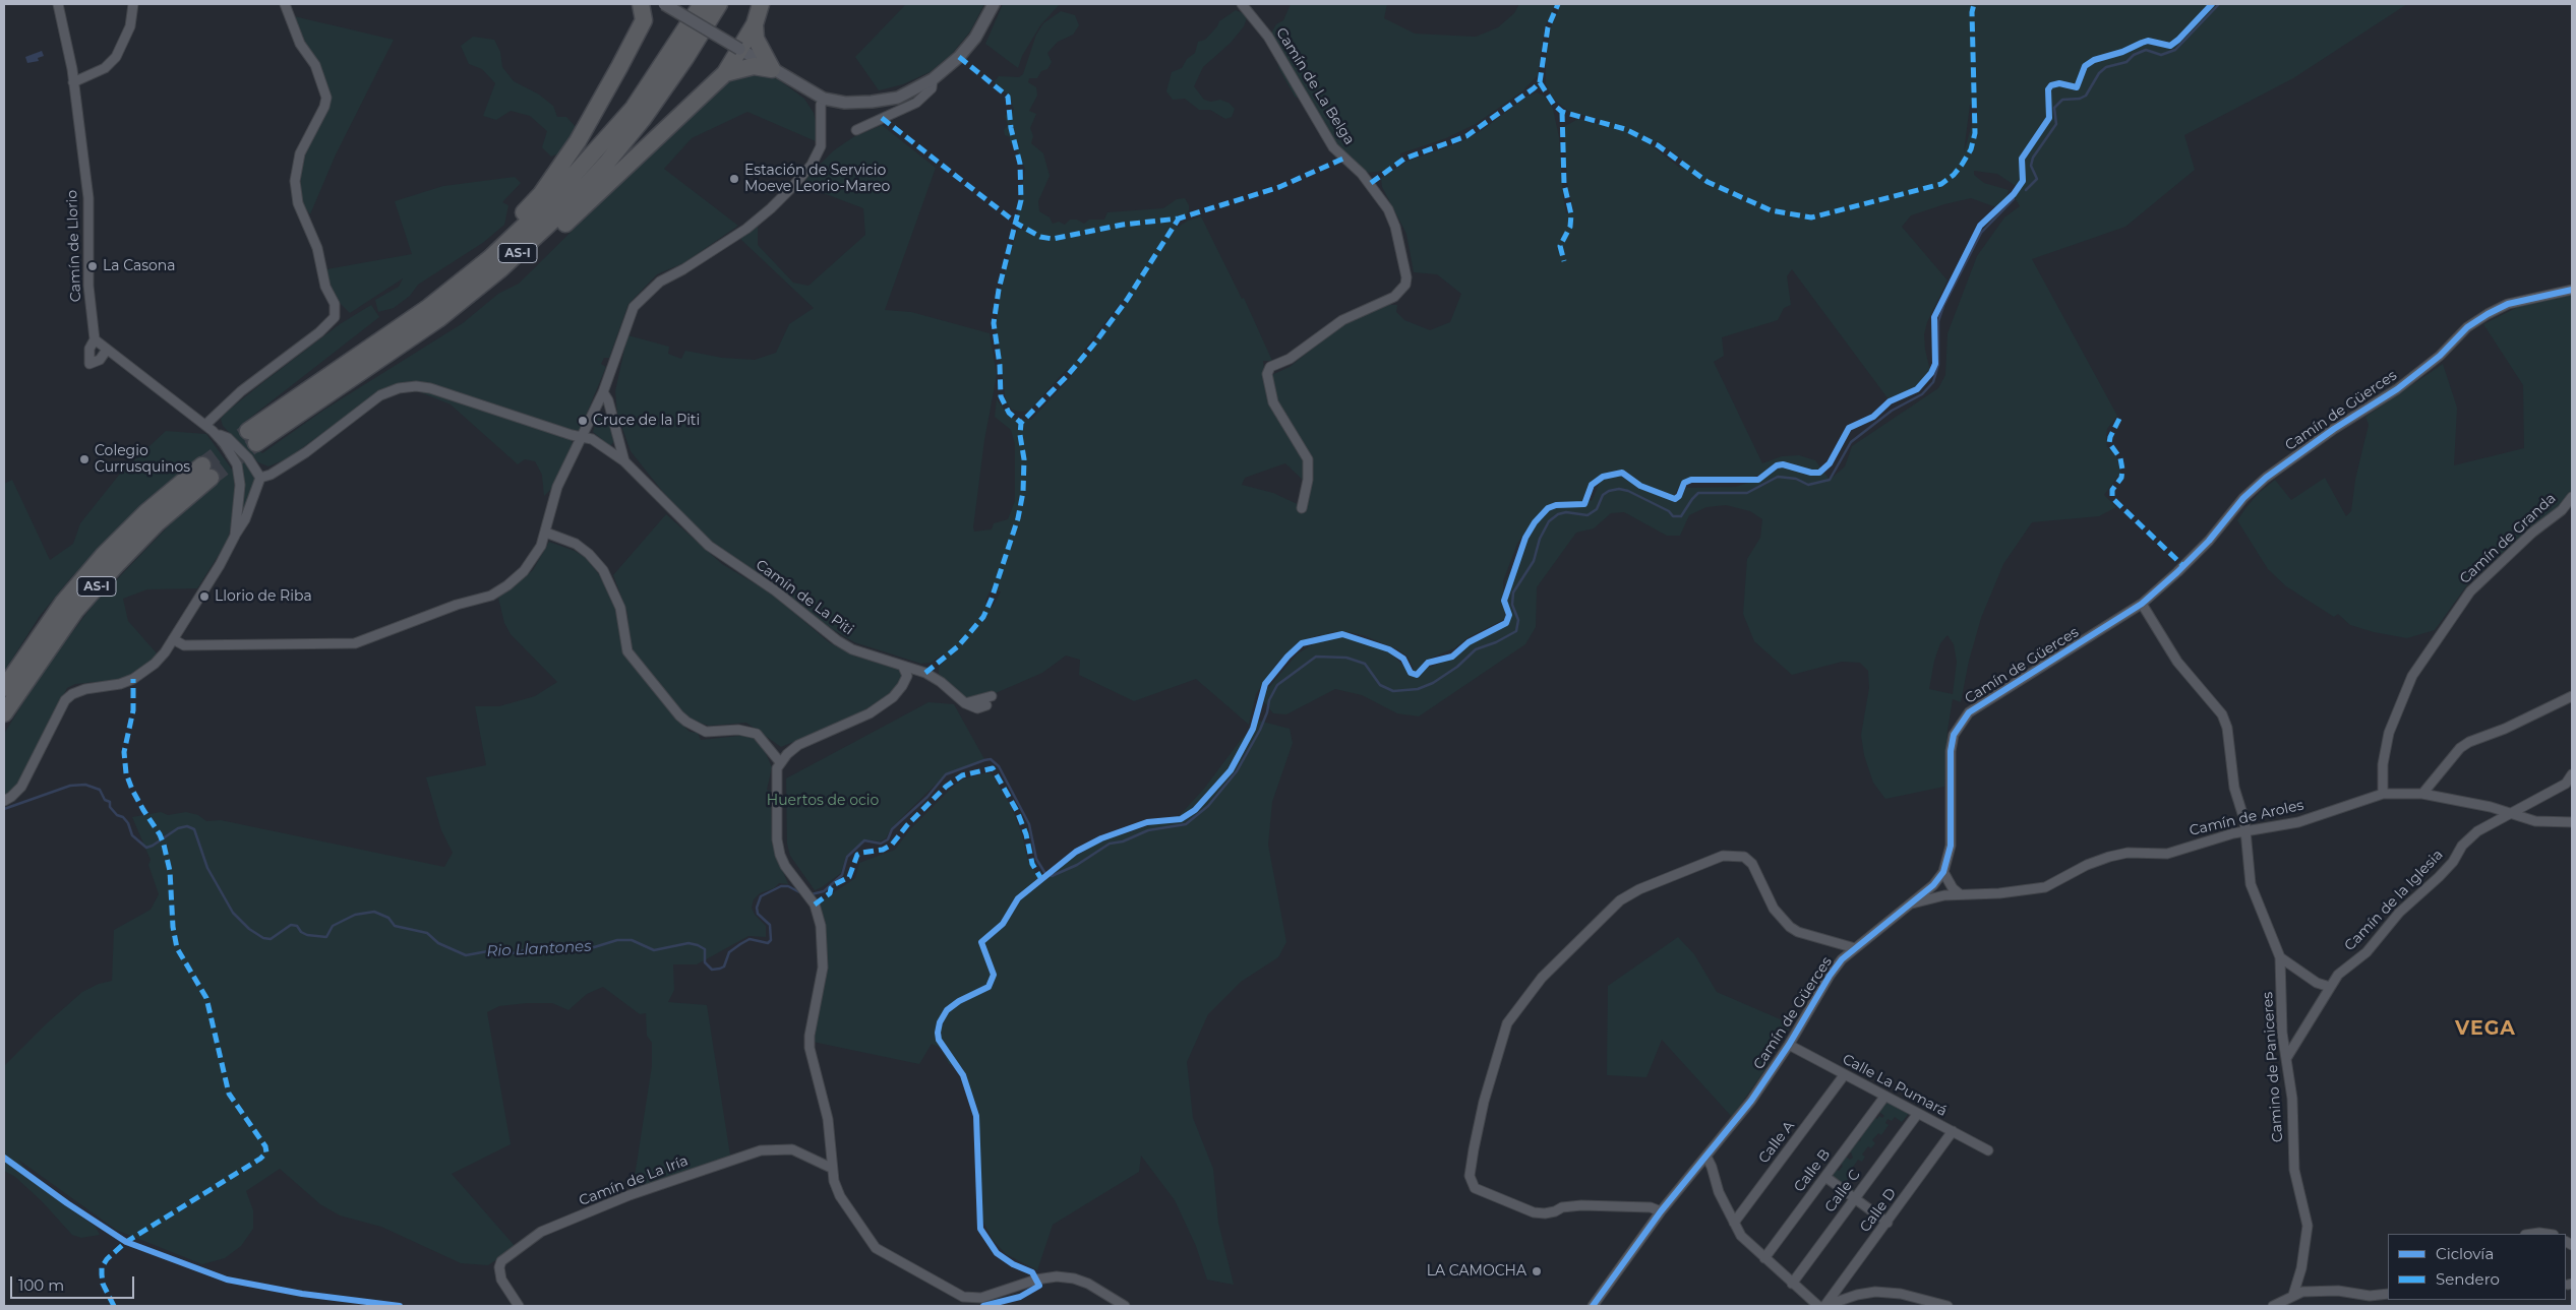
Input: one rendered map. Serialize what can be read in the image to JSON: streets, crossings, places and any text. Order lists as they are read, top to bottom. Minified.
{"streets":{"highway":["AS-I"],"street":["Camín de La Belga","Camín de Llorio","Camín de Güerces","Camín de Granda","Camín de La Piti","Camín de Aroles","Camín de la Iglesia","Camino de Paniceres","Calle La Pumará","Calle A","Calle B","Camín de La Iría","Calle C","Calle D"]},"crossings":[["Camín de Güerces","Camín de Aroles"],["Camín de Güerces","Camino de Paniceres"],["Camín de Güerces","Calle La Pumará"],["Camín de Granda","Camín de Aroles"],["Camín de Aroles","Camín de la Iglesia"],["Camín de Aroles","Camino de Paniceres"],["Camín de la Iglesia","Camino de Paniceres"],["Calle La Pumará","Calle D"]],"districts":["VEGA"],"water":["Rio Llantones"],"parks":["Huertos de ocio"],"places":["Estación de Servicio Moeve Leorio-Mareo","La Casona","Cruce de la Piti","Colegio Currusquinos","Llorio de Riba","LA CAMOCHA"],"legend":["Ciclovía","Sendero"],"scale_bar":"100 m"}
